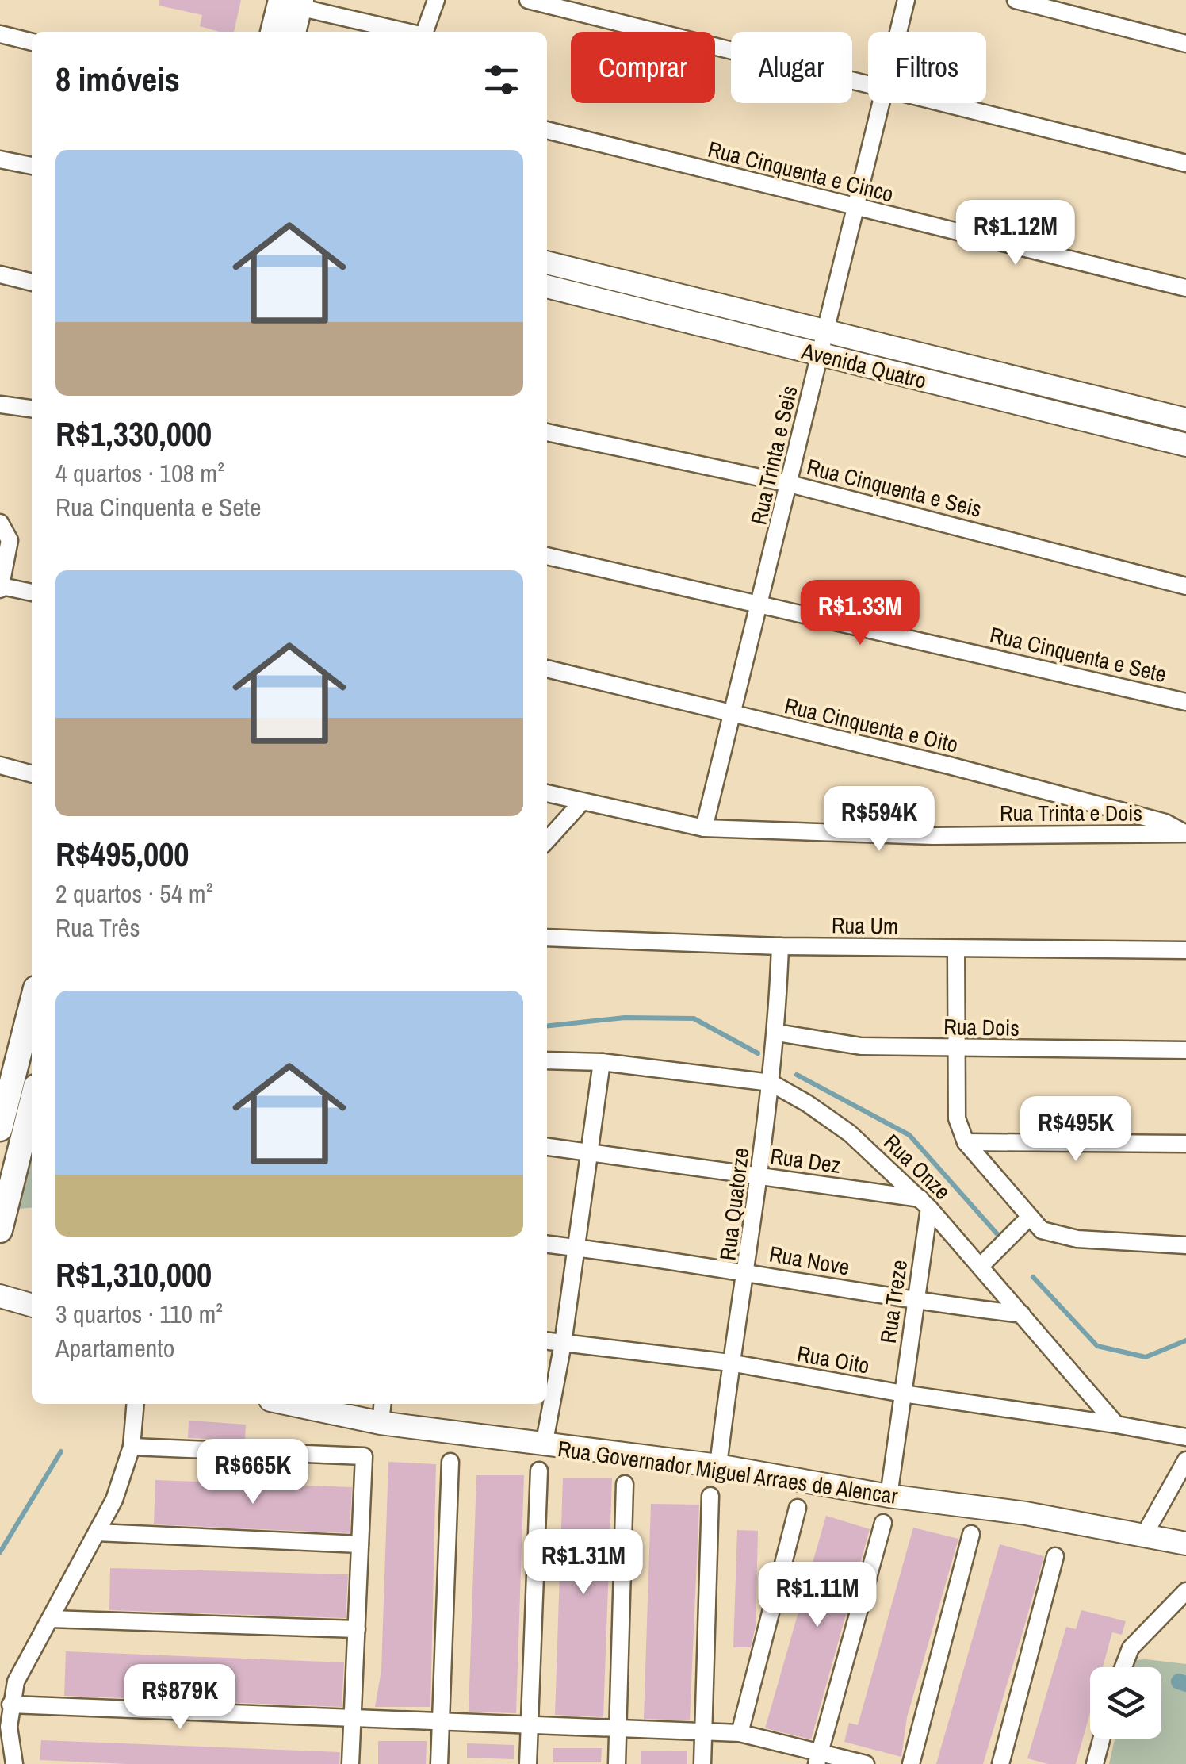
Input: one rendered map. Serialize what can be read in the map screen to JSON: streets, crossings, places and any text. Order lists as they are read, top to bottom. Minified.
{"streets":{"street":["Rua Cinquenta e Cinco","Avenida Quatro","Rua Trinta e Seis","Rua Cinquenta e Seis","Rua Cinquenta e Sete","Rua Cinquenta e Oito","Rua Trinta e Dois","Rua Um","Rua Dois","Rua Dez","Rua Onze","Rua Quatorze","Rua Nove","Rua Treze","Rua Oito","Rua Governador Miguel Arraes de Alencar"]},"crossings":[["Rua Cinquenta e Cinco","Rua Trinta e Seis"],["Avenida Quatro","Rua Trinta e Seis"],["Rua Trinta e Seis","Rua Cinquenta e Seis"],["Rua Trinta e Seis","Rua Cinquenta e Sete"],["Rua Trinta e Seis","Rua Cinquenta e Oito"],["Rua Trinta e Seis","Rua Trinta e Dois"],["Rua Cinquenta e Oito","Rua Trinta e Dois"],["Rua Um","Rua Quatorze"],["Rua Dois","Rua Quatorze"],["Rua Dez","Rua Onze"],["Rua Dez","Rua Quatorze"],["Rua Dez","Rua Treze"],["Rua Onze","Rua Quatorze"],["Rua Onze","Rua Nove"],["Rua Onze","Rua Treze"],["Rua Onze","Rua Oito"],["Rua Quatorze","Rua Nove"],["Rua Quatorze","Rua Oito"],["Rua Quatorze","Rua Governador Miguel Arraes de Alencar"],["Rua Nove","Rua Treze"],["Rua Treze","Rua Oito"],["Rua Treze","Rua Governador Miguel Arraes de Alencar"]],"page":{"chip":["Comprar","Alugar","Filtros"],"heading":"8 imóveis","list":[{"name":"R$1,330,000","note":"4 quartos · 108 m² · Rua Cinquenta e Sete"},{"name":"R$495,000","note":"2 quartos · 54 m² · Rua Três"},{"name":"R$1,310,000","note":"3 quartos · 110 m² · Apartamento"}],"price":["R$1.12M","R$1.33M","R$594K","R$495K","R$665K","R$1.31M","R$1.11M","R$879K"]}}
